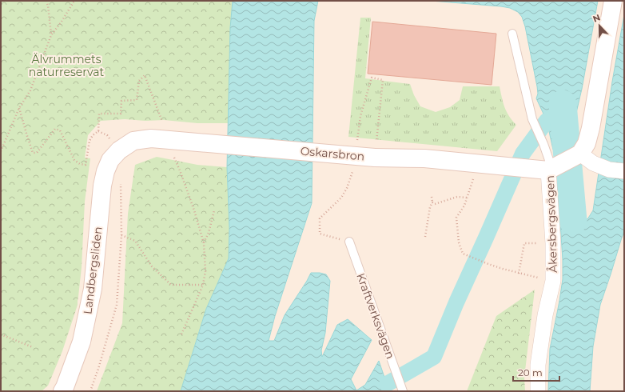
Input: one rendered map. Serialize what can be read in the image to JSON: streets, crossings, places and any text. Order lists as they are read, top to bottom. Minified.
{"streets":{"street":["Oskarsbron","Åkersbergsvägen","Landbergsliden"],"lane":["Kraftverksvägen"]},"crossings":[["Oskarsbron","Åkersbergsvägen"],["Oskarsbron","Landbergsliden"]],"parks":["Älvrummets naturreservat"],"scale_bar":"20 m","north":"top"}
